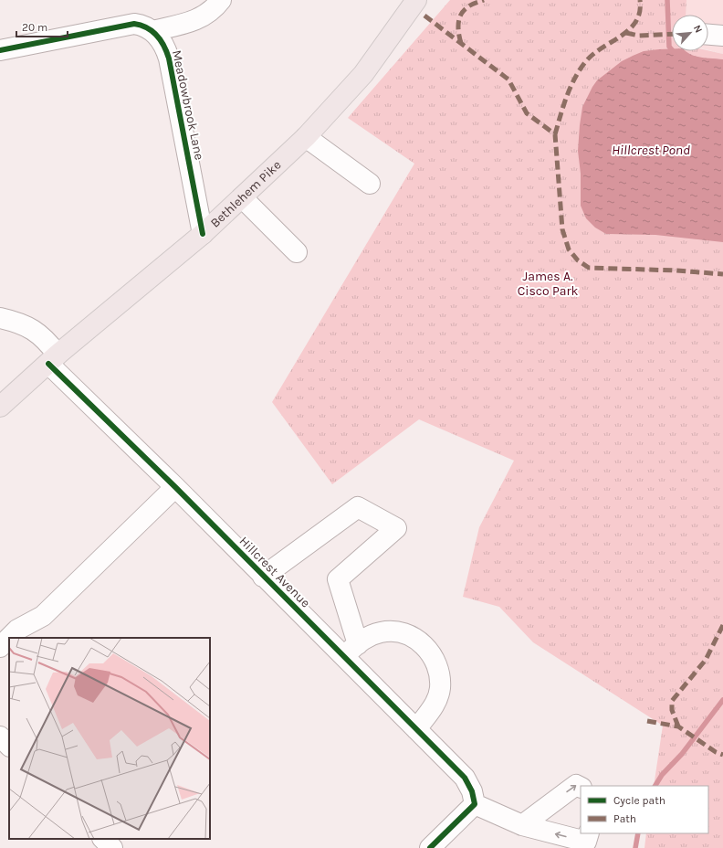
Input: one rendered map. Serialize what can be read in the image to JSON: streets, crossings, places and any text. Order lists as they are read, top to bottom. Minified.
{"streets":{"main road":["Bethlehem Pike"],"street":["Meadowbrook Lane","Hillcrest Avenue"]},"crossings":[["Meadowbrook Lane","Bethlehem Pike"],["Bethlehem Pike","Hillcrest Avenue"]],"water":["Hillcrest Pond"],"parks":["James A. Cisco Park"],"legend":["Cycle path","Path"],"scale_bar":"20 m","north":"top right"}
